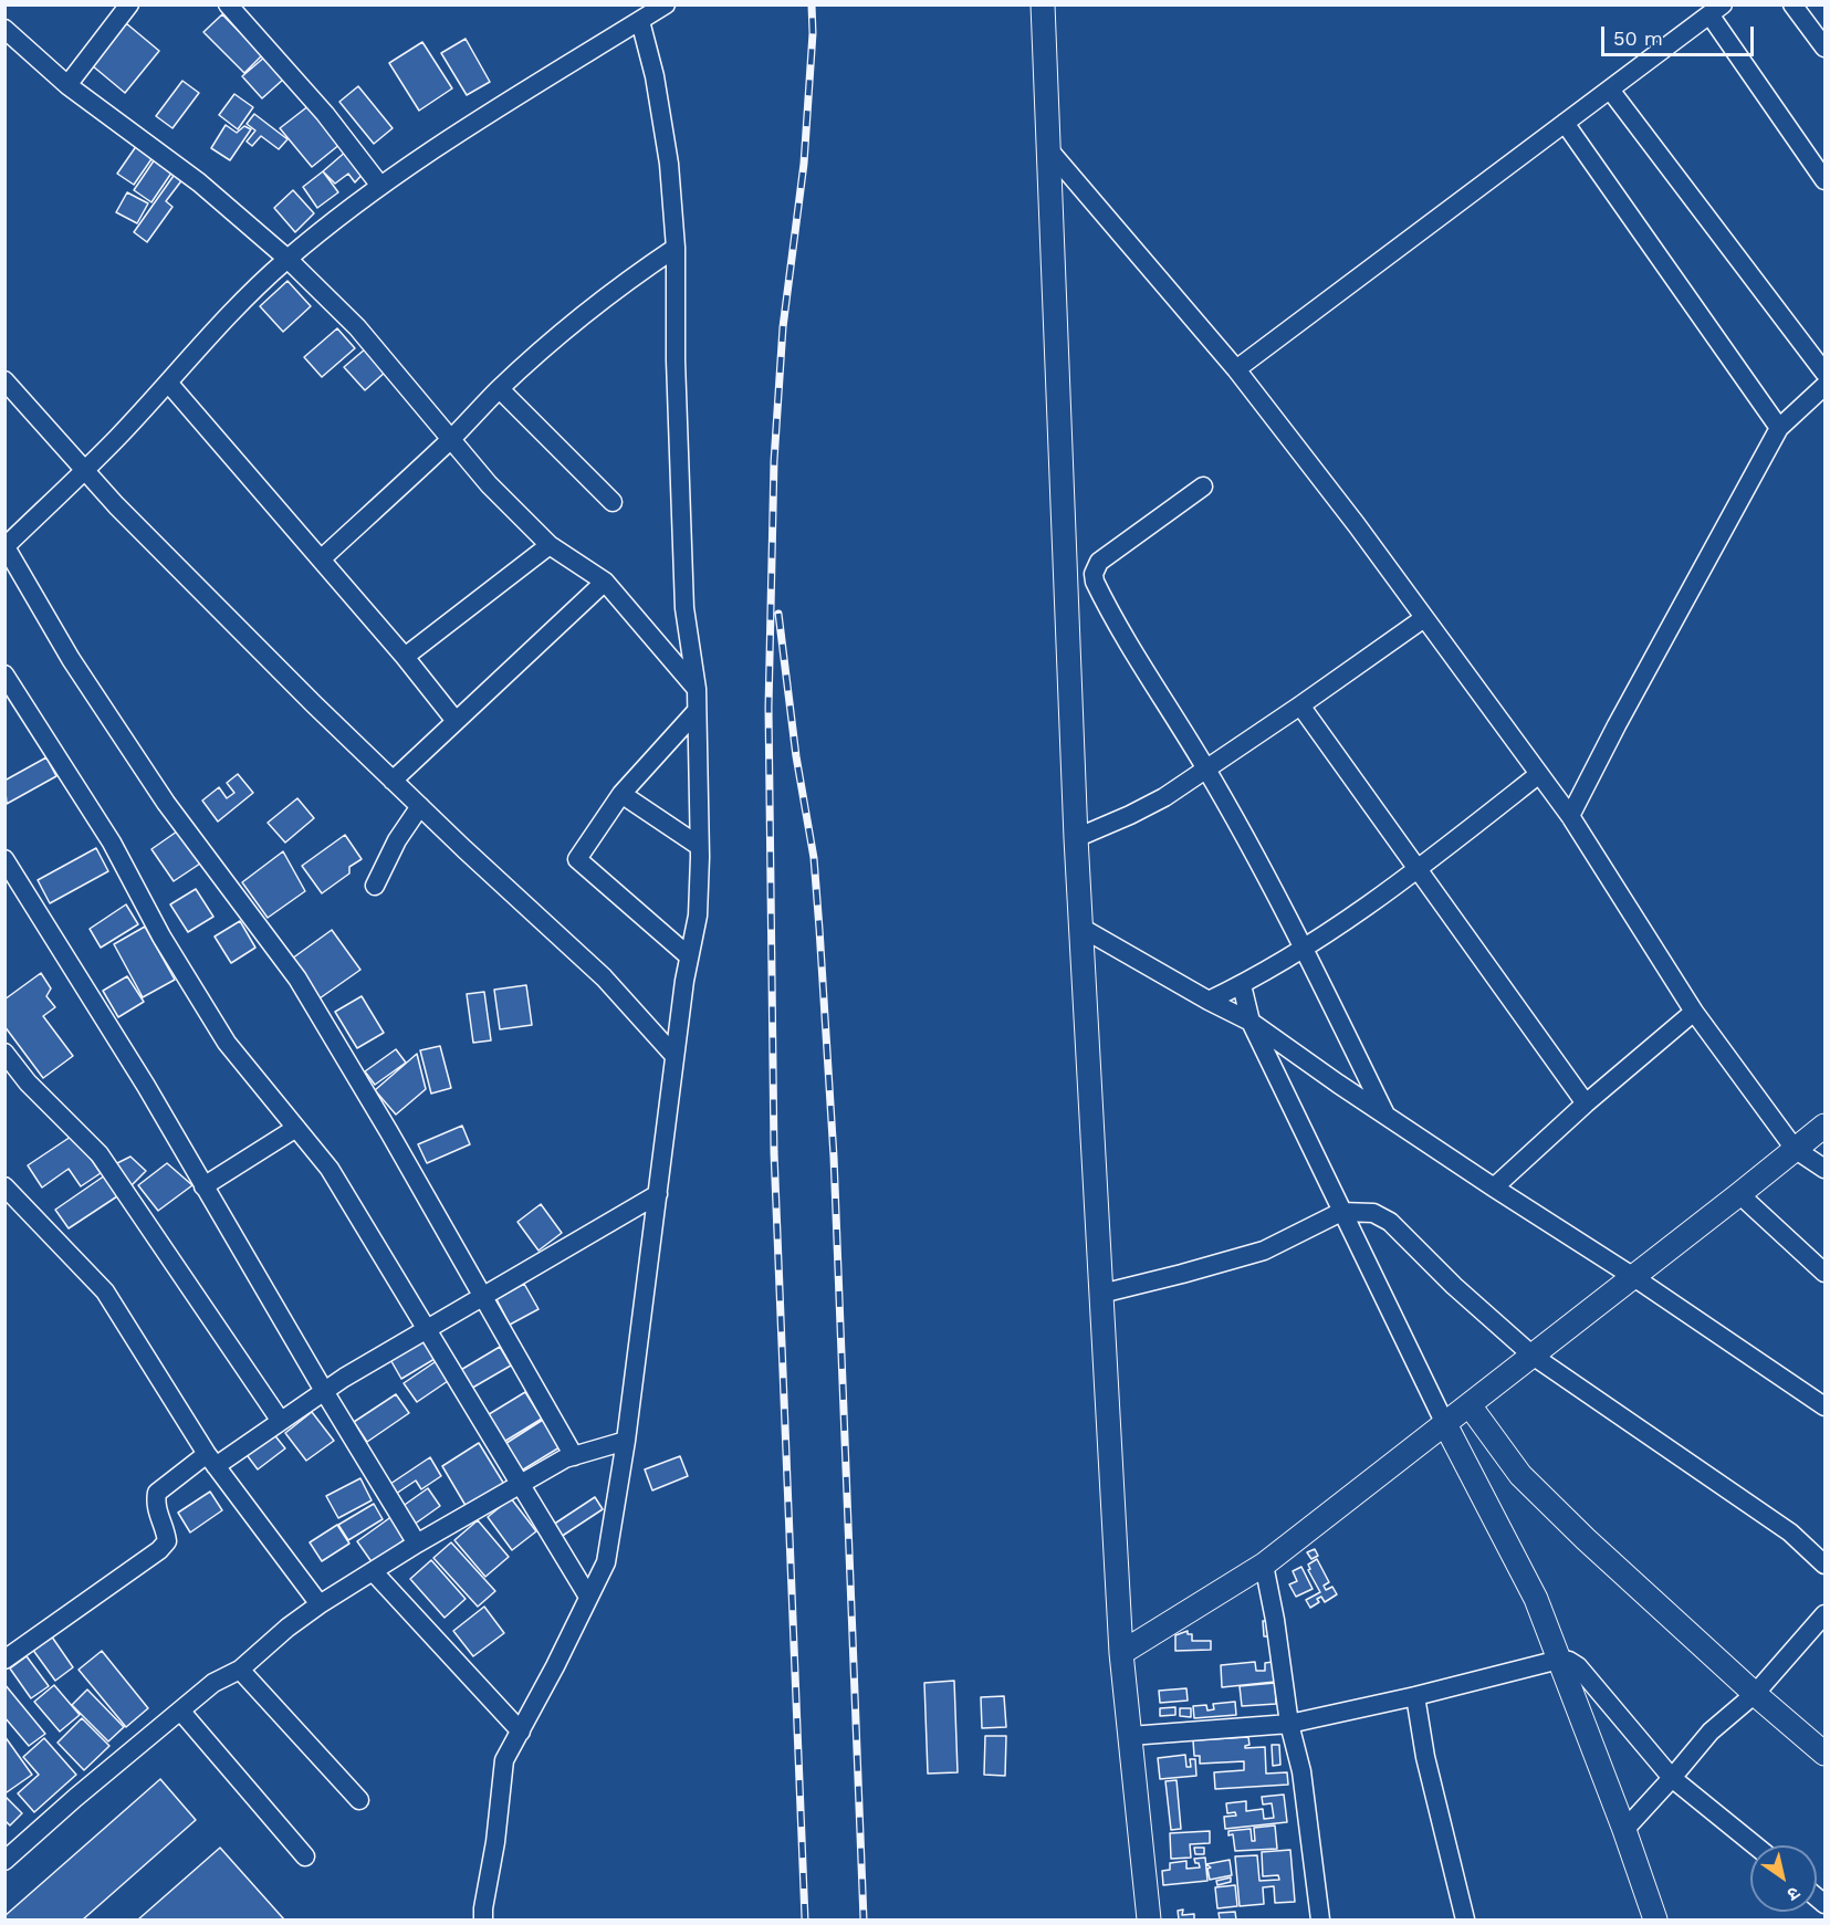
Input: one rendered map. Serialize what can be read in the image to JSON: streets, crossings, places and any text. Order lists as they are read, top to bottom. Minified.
{"scale_bar":"50 m","north":"bottom right"}
